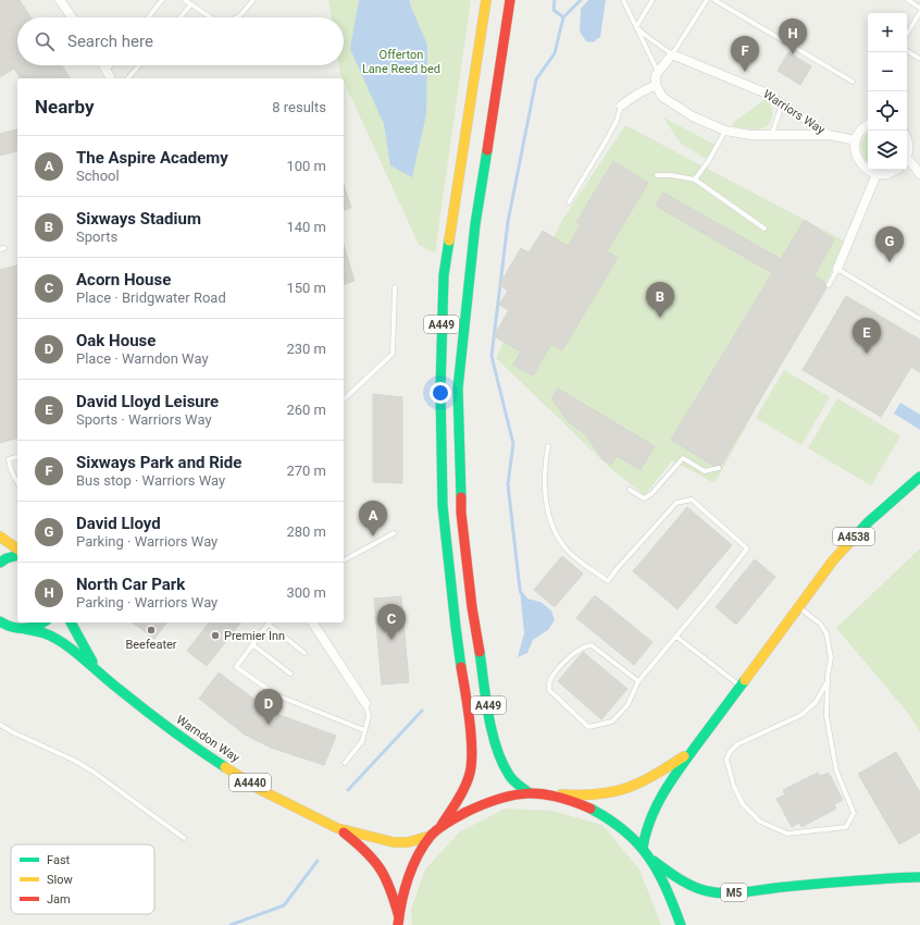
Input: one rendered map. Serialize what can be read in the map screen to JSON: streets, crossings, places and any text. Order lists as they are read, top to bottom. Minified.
{"streets":{"main road":["A449","A4538","Warndon Way","A4440","M5"],"street":["Warriors Way"]},"parks":["Offerton Lane Reed bed"],"places":["Beefeater","Premier Inn"],"legend":["Fast","Slow","Jam"],"page":{"map_buttons":["+","−"],"search":"Search here","pins":["H","F","G","B","E","A","C","D"],"heading":["Nearby","8 results"],"list":[{"mark":"A","name":"The Aspire Academy","note":"School","value":"100 m"},{"mark":"B","name":"Sixways Stadium","note":"Sports","value":"140 m"},{"mark":"C","name":"Acorn House","note":"Place · Bridgwater Road","value":"150 m"},{"mark":"D","name":"Oak House","note":"Place · Warndon Way","value":"230 m"},{"mark":"E","name":"David Lloyd Leisure","note":"Sports · Warriors Way","value":"260 m"},{"mark":"F","name":"Sixways Park and Ride","note":"Bus stop · Warriors Way","value":"270 m"},{"mark":"G","name":"David Lloyd","note":"Parking · Warriors Way","value":"280 m"},{"mark":"H","name":"North Car Park","note":"Parking · Warriors Way","value":"300 m"}]}}
